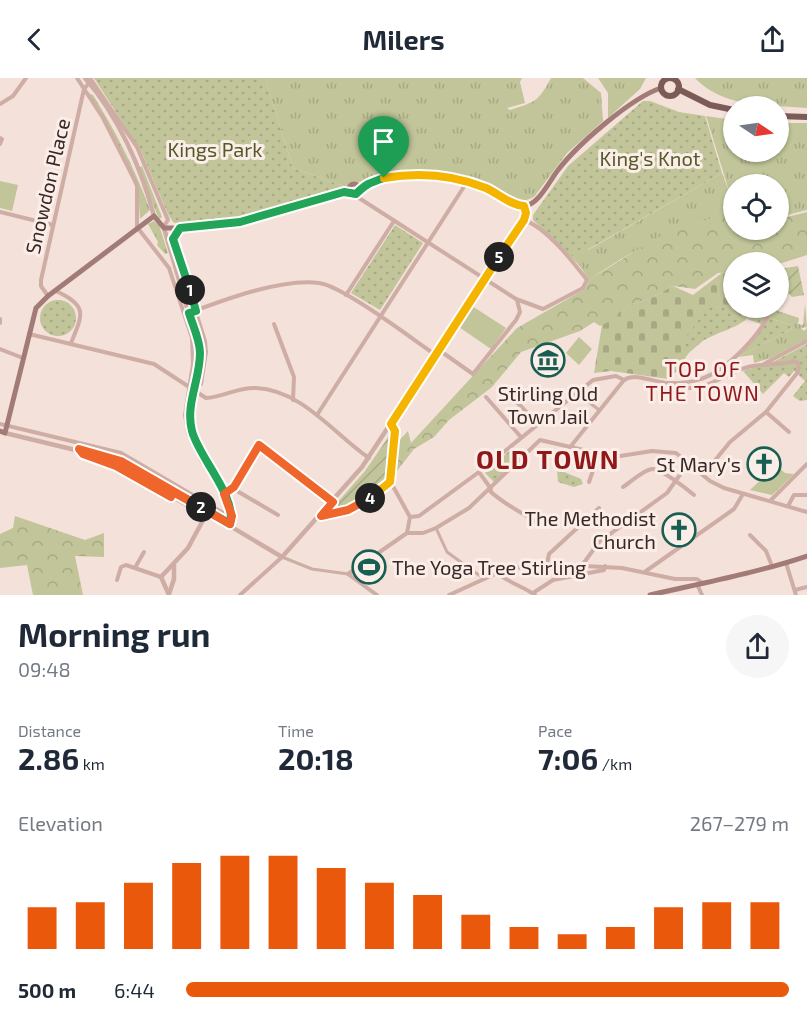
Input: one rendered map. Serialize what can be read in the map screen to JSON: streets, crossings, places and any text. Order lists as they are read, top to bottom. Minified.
{"streets":{"street":["Snowdon Place"]},"districts":["TOP OF THE TOWN","OLD TOWN"],"parks":["Kings Park","King's Knot"],"places":{"museum":["Stirling Old Town Jail"],"church":["St Mary's","The Methodist Church"],"sports":["The Yoga Tree Stirling"]},"north":"right","page":{"header":"Milers","pins":["5","1","4","2"],"heading":["Morning run","09:48"],"stats":[["Distance","2.86 km"],["Time","20:18"],["Pace","7:06 /km"]],"chart":["Elevation","267–279 m"],"list":[{"name":"500 m","note":"6:44"}]}}
